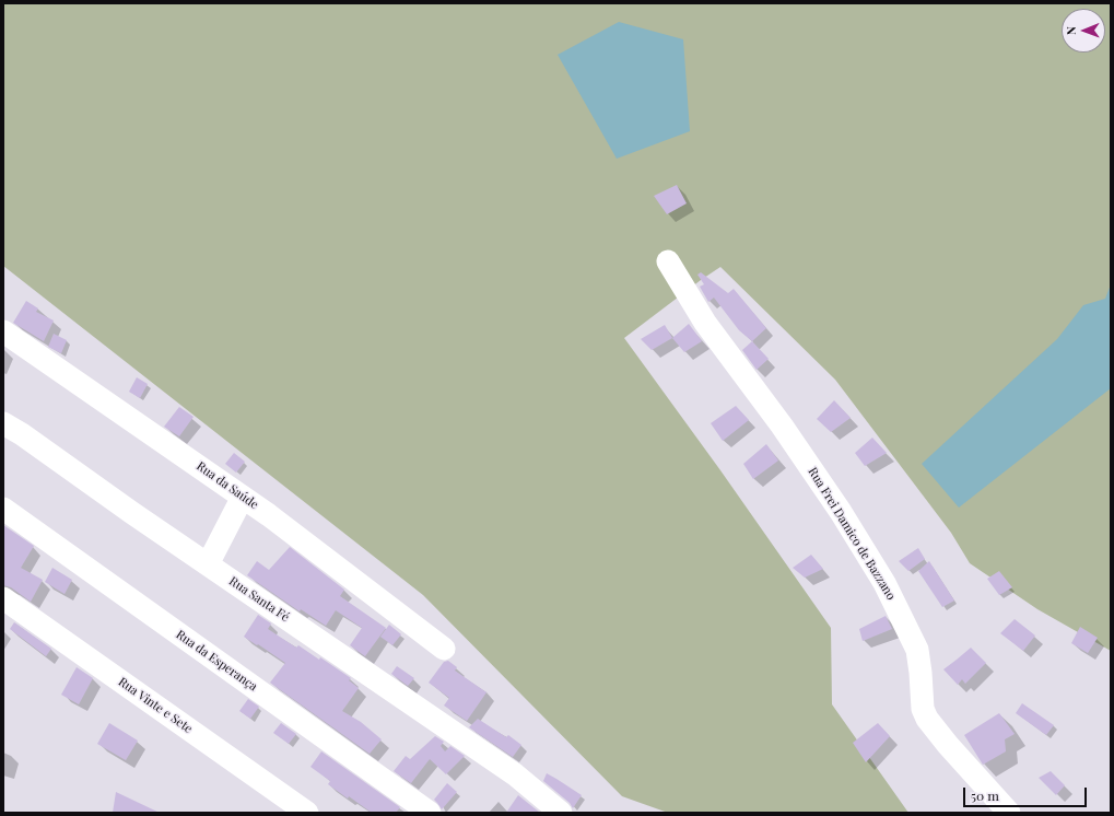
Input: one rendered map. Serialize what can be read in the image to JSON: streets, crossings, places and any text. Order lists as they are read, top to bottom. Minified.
{"streets":{"street":["Rua da Saúde","Rua Frei Damico de Bazzano","Rua Santa Fé","Rua da Esperança","Rua Vinte e Sete"]},"scale_bar":"50 m","north":"left"}
